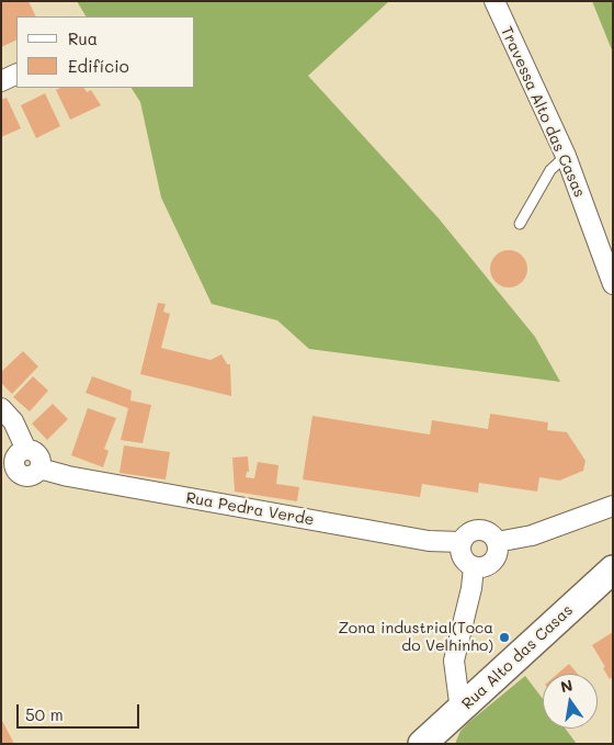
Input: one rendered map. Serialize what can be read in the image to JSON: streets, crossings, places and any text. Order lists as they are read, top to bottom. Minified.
{"streets":{"main road":["Rua Alto das Casas"],"street":["Travessa Alto das Casas","Rua Pedra Verde"]},"places":["Zona industrial(Toca do Velhinho)"],"legend":["Rua","Edifício"],"scale_bar":"50 m","north":"top"}
